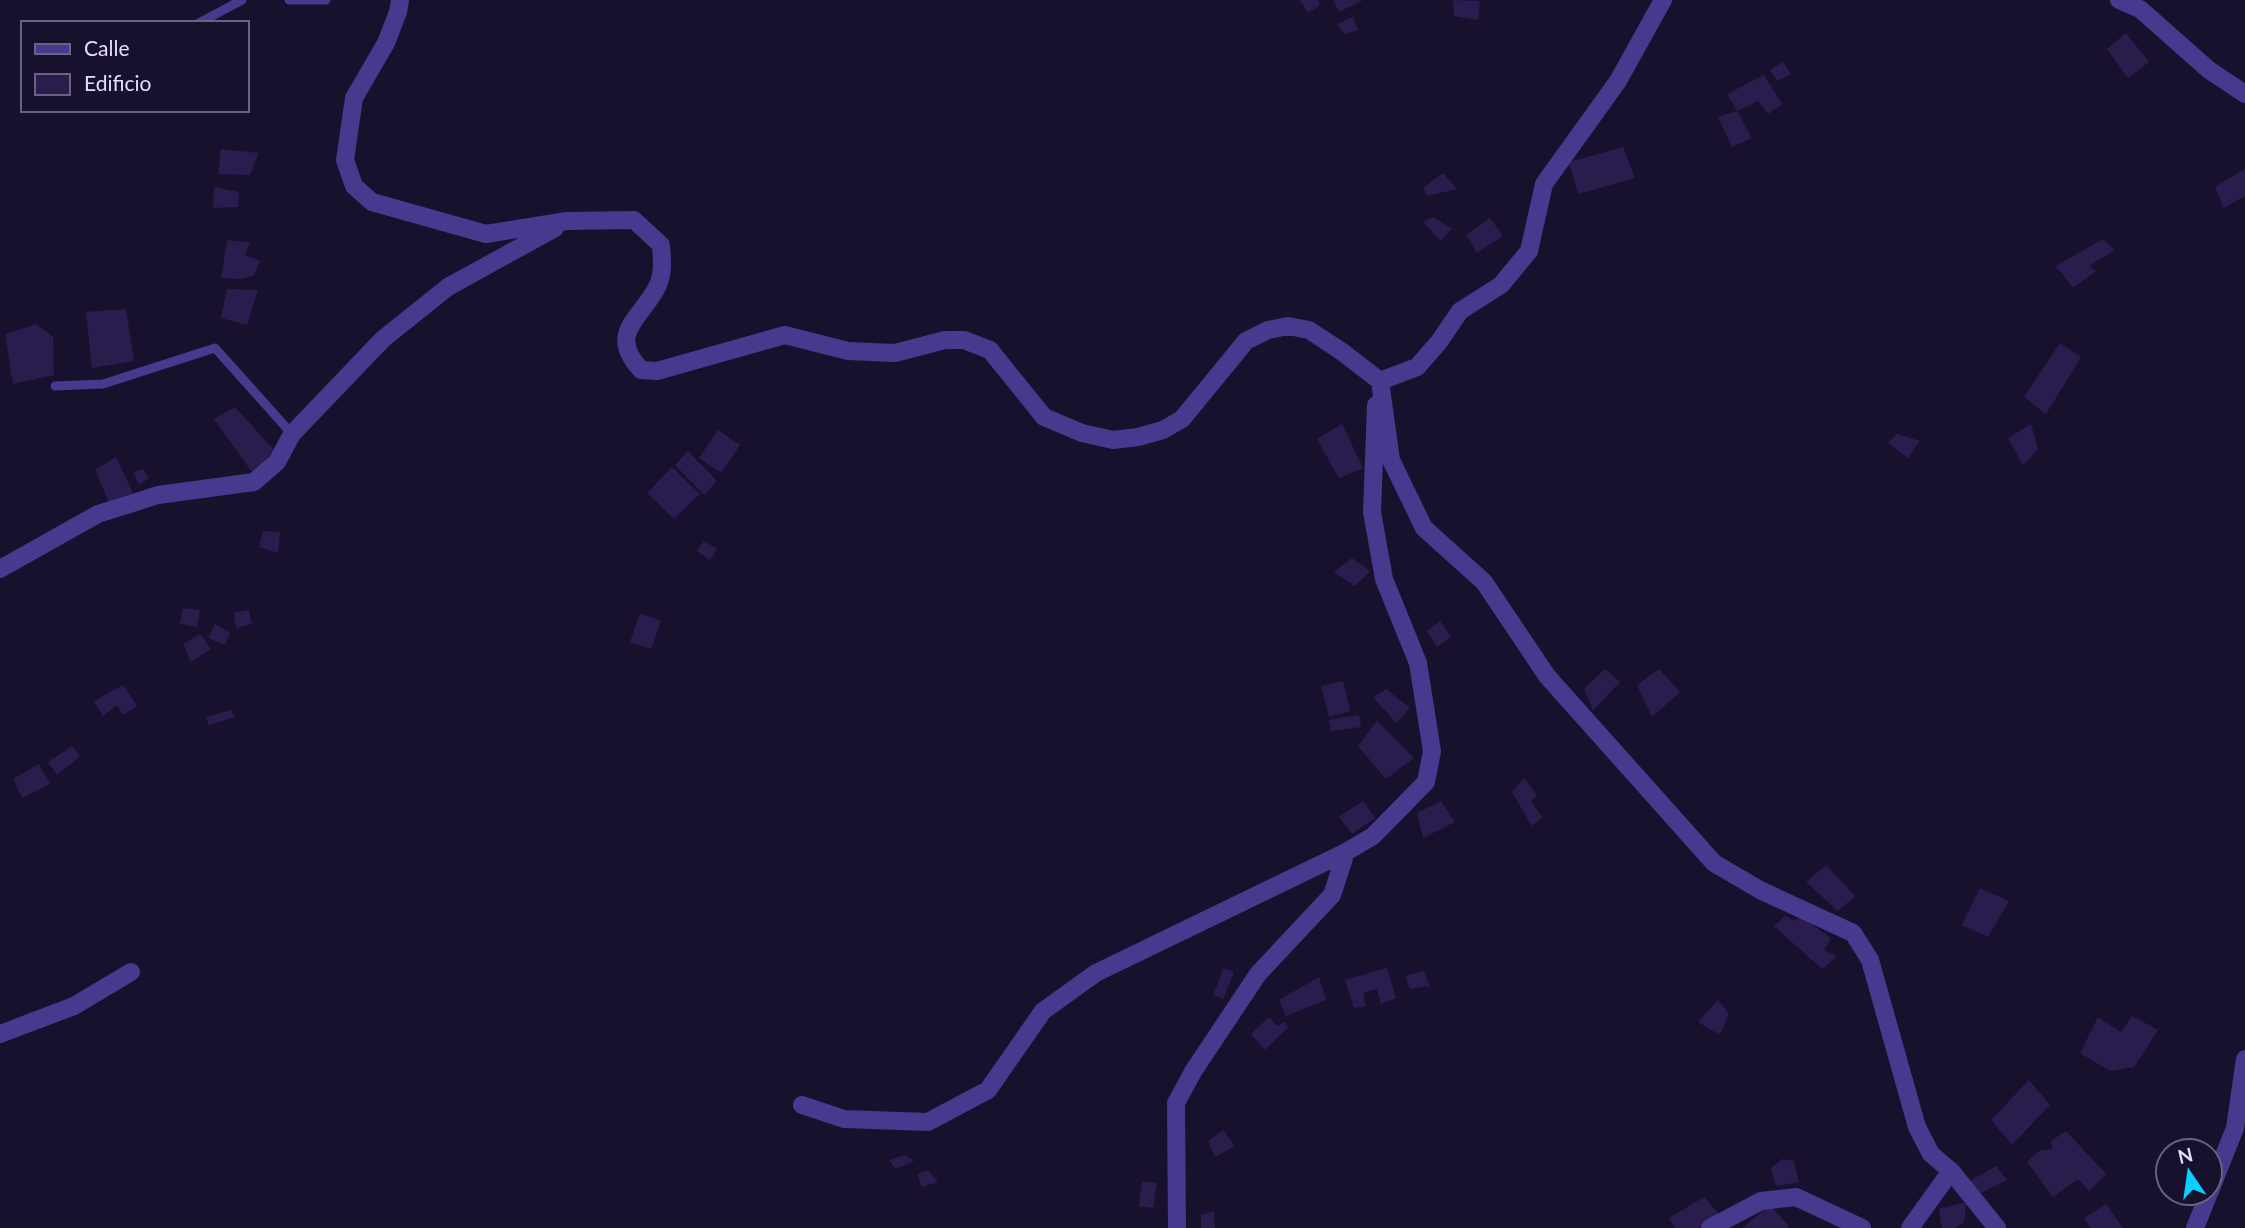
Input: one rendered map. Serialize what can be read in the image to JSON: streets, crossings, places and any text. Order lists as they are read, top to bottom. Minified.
{"legend":["Calle","Edificio"],"north":"top"}
